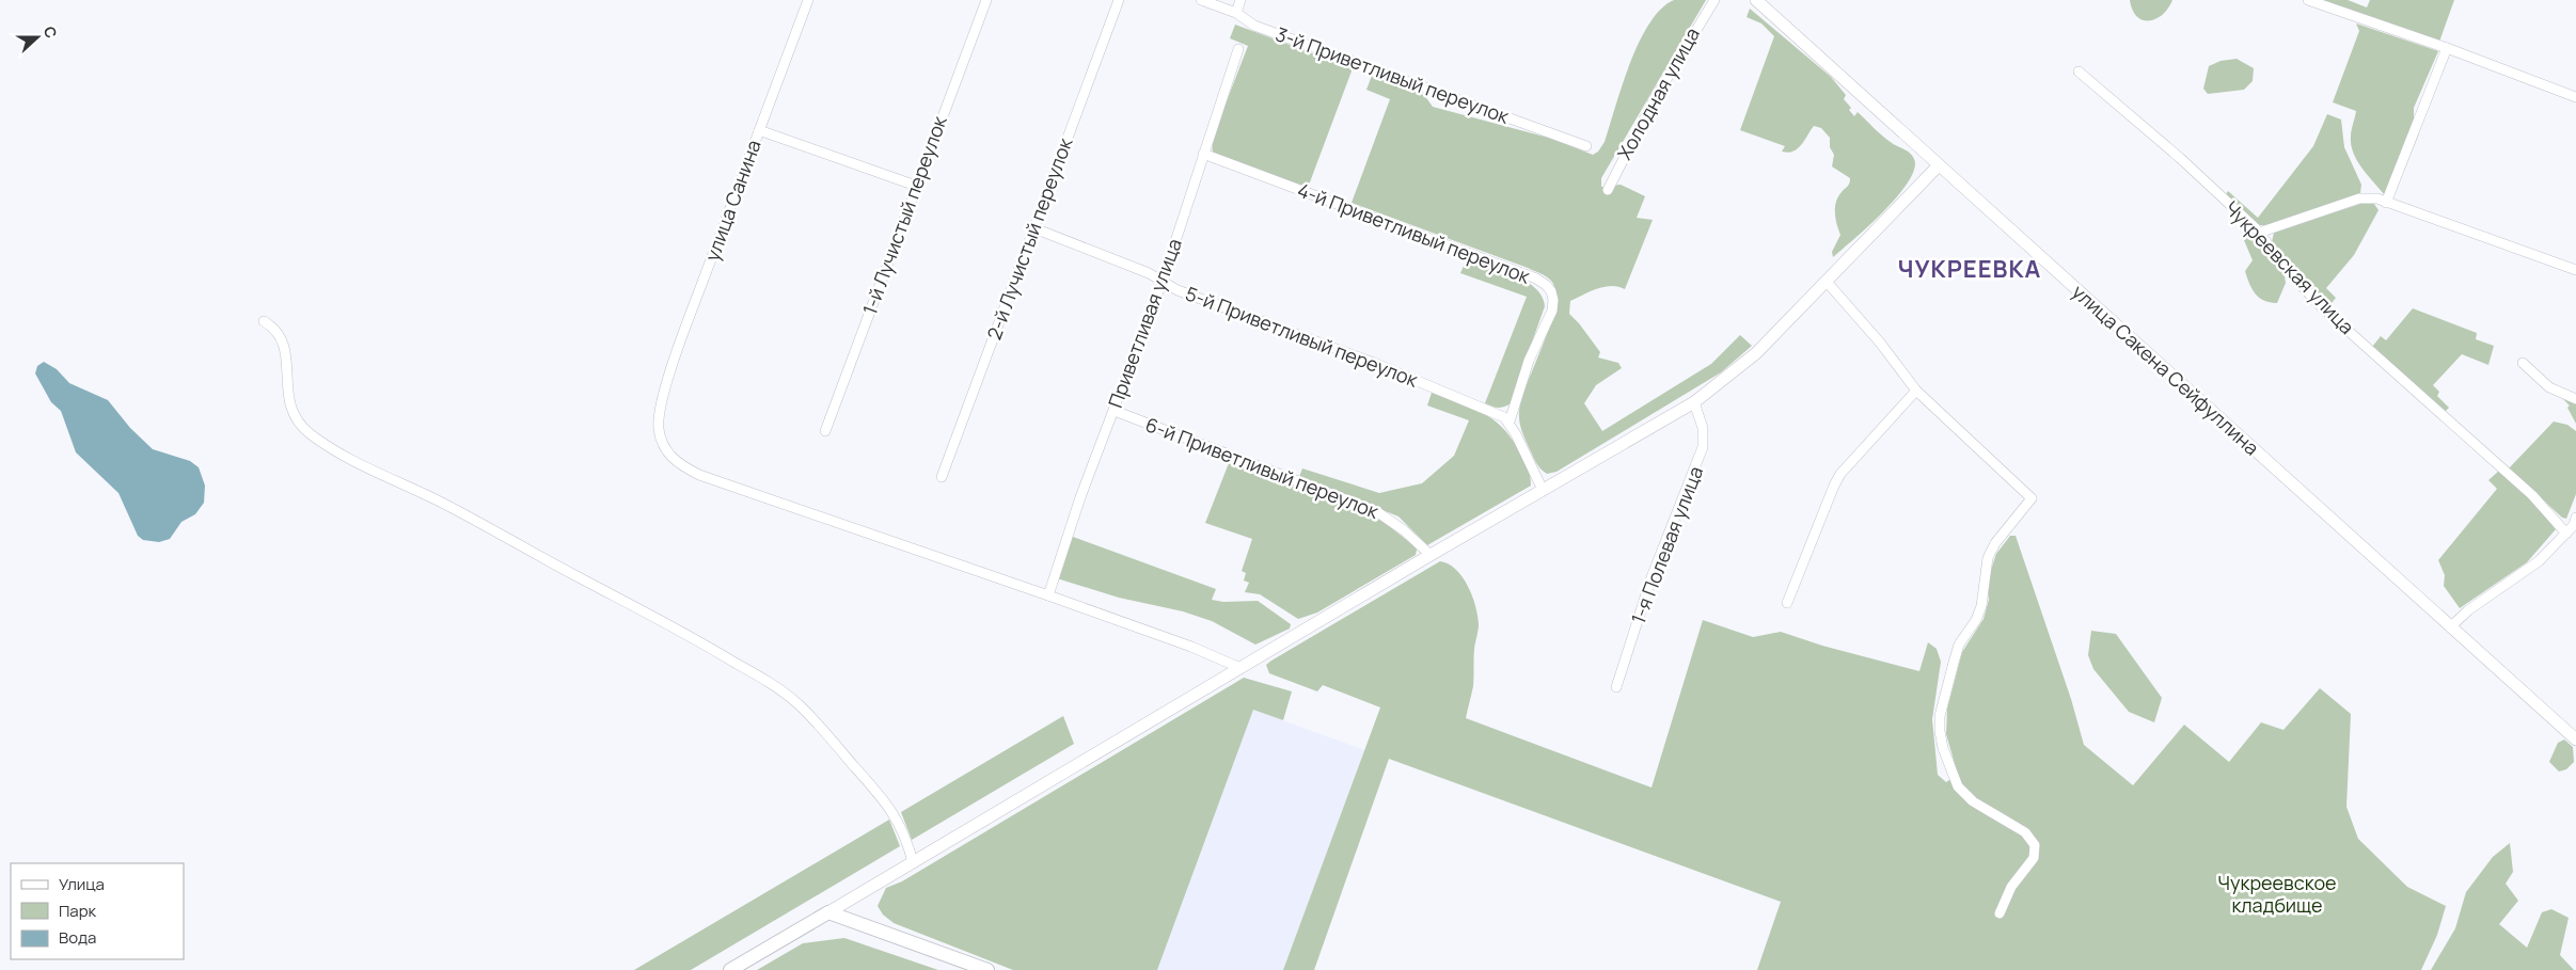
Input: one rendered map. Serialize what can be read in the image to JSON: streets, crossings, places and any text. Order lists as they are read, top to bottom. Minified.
{"streets":{"main road":["улица Сакена Сейфуллина"],"street":["3-й Приветливый переулок","Холодная улица","улица Санина","1-й Лучистый переулок","4-й Приветливый переулок","2-й Лучистый переулок","Чукреевская улица","Приветливая улица","5-й Приветливый переулок","6-й Приветливый переулок","1-я Полевая улица"]},"crossings":[["улица Санина","Приветливая улица"],["4-й Приветливый переулок","Приветливая улица"],["4-й Приветливый переулок","5-й Приветливый переулок"],["2-й Лучистый переулок","5-й Приветливый переулок"],["Приветливая улица","5-й Приветливый переулок"],["Приветливая улица","6-й Приветливый переулок"]],"districts":["ЧУКРЕЕВКА"],"parks":["Чукреевское кладбище"],"legend":["Улица","Парк","Вода"],"north":"right"}
